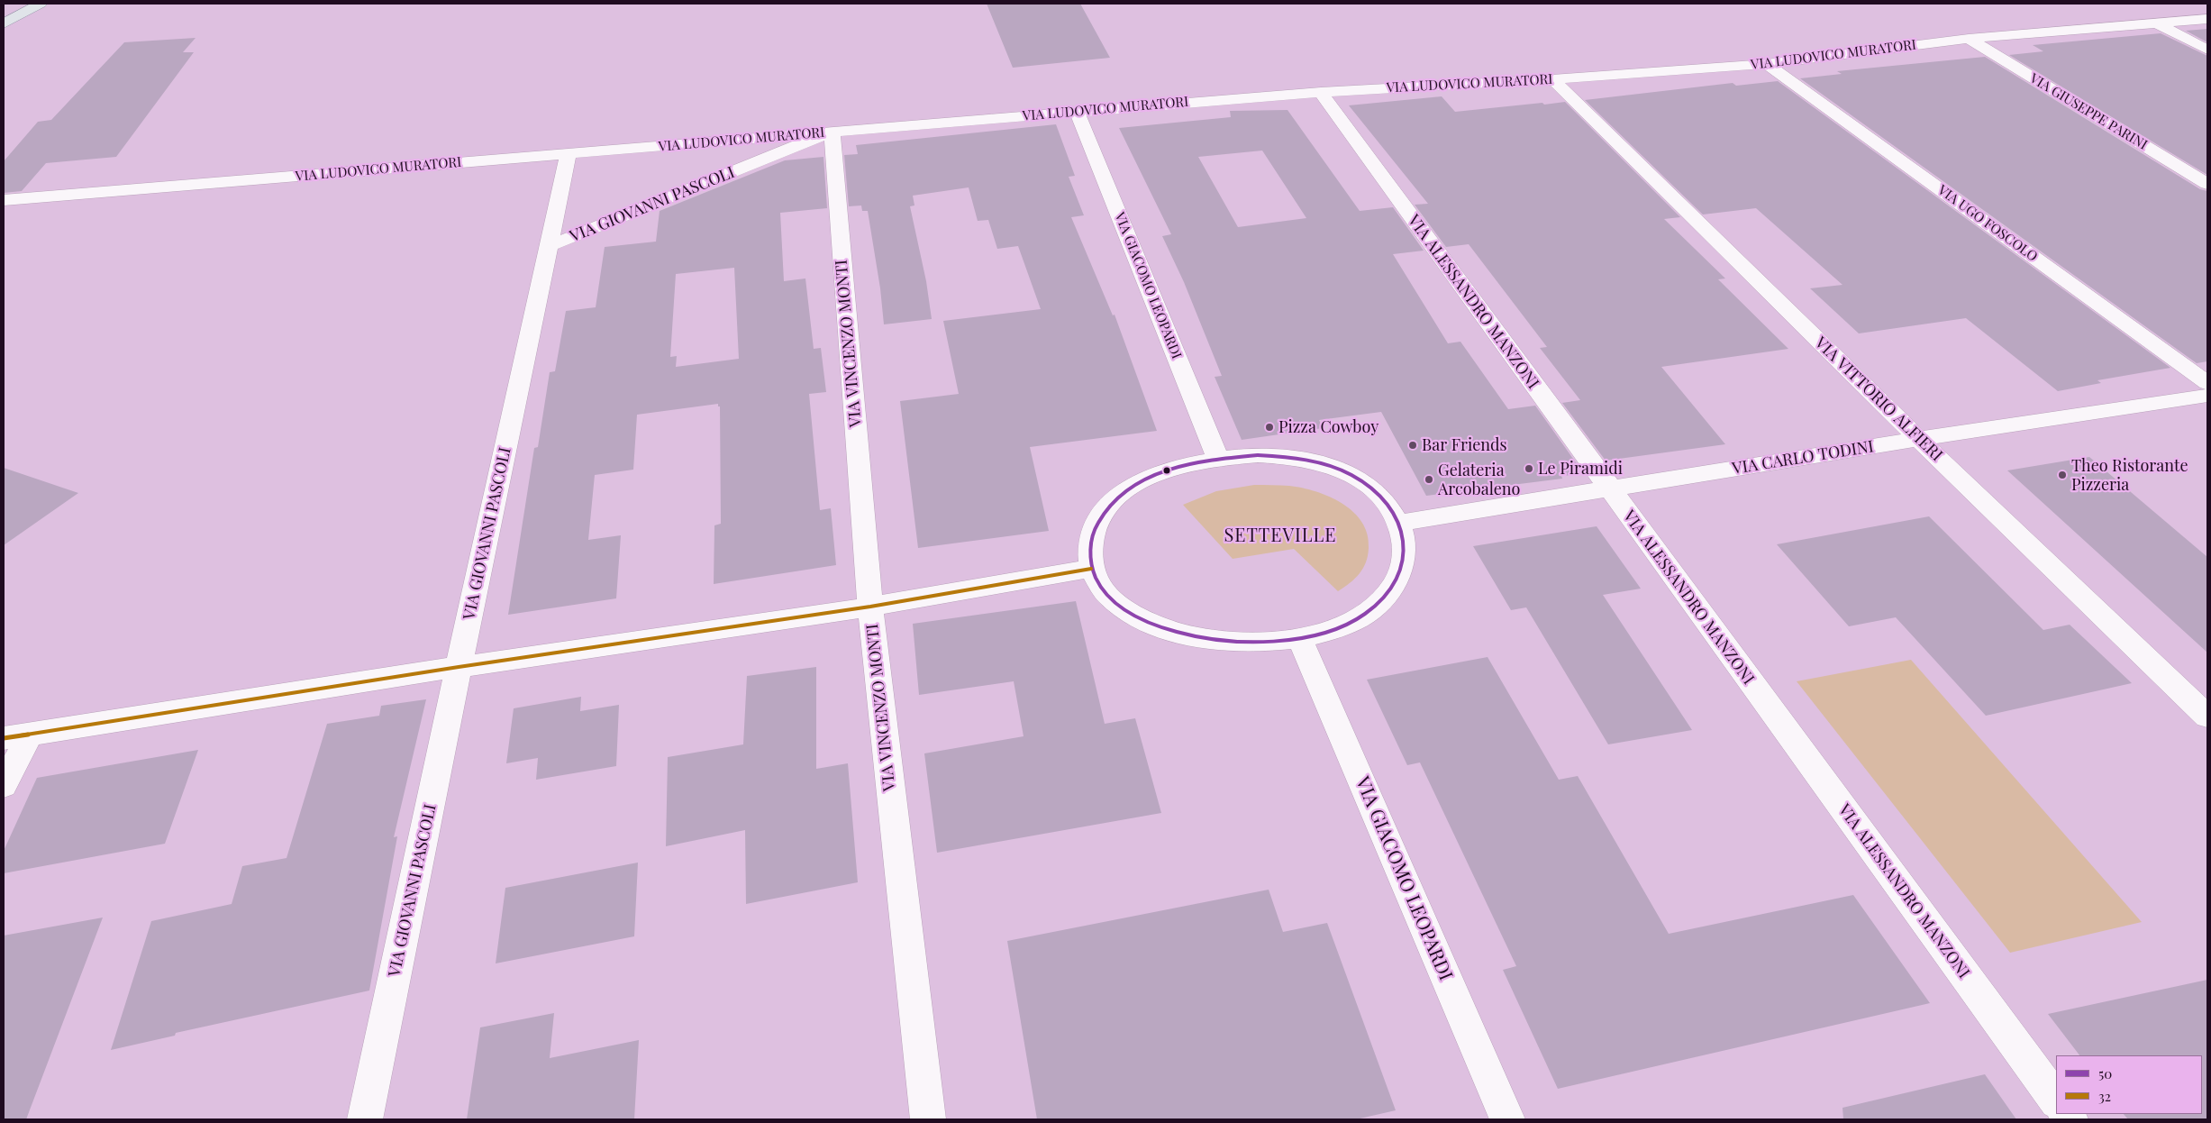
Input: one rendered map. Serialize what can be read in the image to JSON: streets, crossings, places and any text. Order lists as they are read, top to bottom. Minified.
{"streets":{"street":["VIA LUDOVICO MURATORI","VIA GIUSEPPE PARINI","VIA GIOVANNI PASCOLI","VIA UGO FOSCOLO","VIA GIACOMO LEOPARDI","VIA ALESSANDRO MANZONI","VIA VINCENZO MONTI","VIA VITTORIO ALFIERI","VIA CARLO TODINI"]},"crossings":[["VIA LUDOVICO MURATORI","VIA GIUSEPPE PARINI"],["VIA LUDOVICO MURATORI","VIA GIOVANNI PASCOLI"],["VIA LUDOVICO MURATORI","VIA UGO FOSCOLO"],["VIA LUDOVICO MURATORI","VIA GIACOMO LEOPARDI"],["VIA LUDOVICO MURATORI","VIA ALESSANDRO MANZONI"],["VIA LUDOVICO MURATORI","VIA VINCENZO MONTI"],["VIA LUDOVICO MURATORI","VIA VITTORIO ALFIERI"],["VIA GIOVANNI PASCOLI","VIA VINCENZO MONTI"],["VIA ALESSANDRO MANZONI","VIA CARLO TODINI"],["VIA VITTORIO ALFIERI","VIA CARLO TODINI"]],"districts":["SETTEVILLE"],"places":["Pizza Cowboy","Bar Friends","Le Piramidi","Theo Ristorante Pizzeria","Gelateria Arcobaleno"],"lines":["transit line 50","transit line 32"],"legend":["50","32"]}
